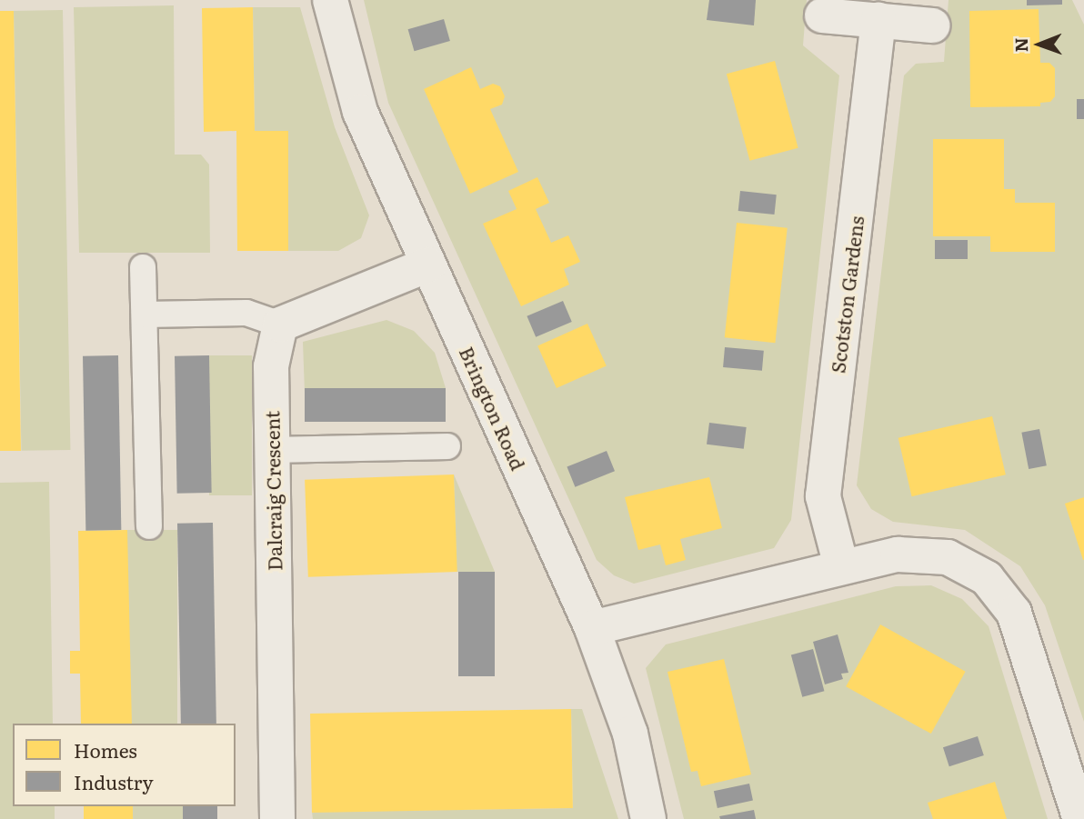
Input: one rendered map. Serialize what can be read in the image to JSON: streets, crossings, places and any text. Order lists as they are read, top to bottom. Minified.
{"streets":{"street":["Scotston Gardens","Brington Road","Dalcraig Crescent"]},"legend":["Homes","Industry"],"north":"left"}
